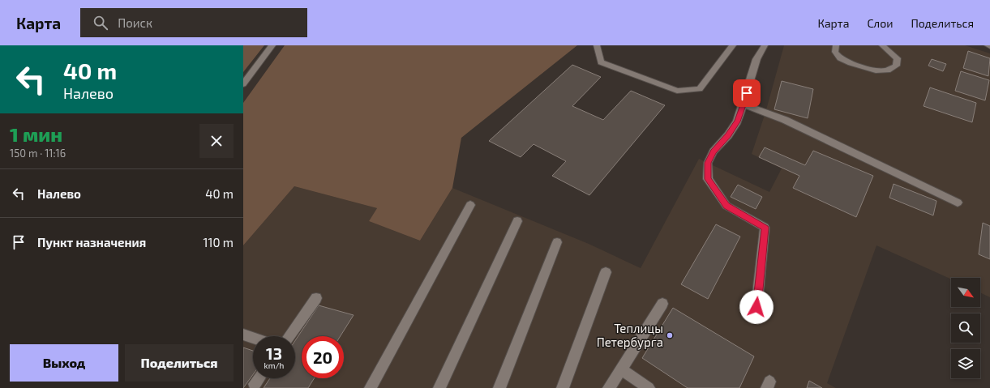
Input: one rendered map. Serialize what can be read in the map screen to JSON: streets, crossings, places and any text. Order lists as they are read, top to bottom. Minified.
{"places":["Теплицы Петербурга"],"north":"bottom right","page":{"header":"Карта","search":"Поиск","nav":["Карта","Слои","Поделиться"],"turn":["40 m","Налево"],"heading":["1 мин","150 m · 11:16"],"list":[{"name":"Налево","value":"40 m"},{"name":"Пункт назначения","value":"110 m"}],"speed":"13 km/h","limit":"20","buttons":["Выход","Поделиться"]}}
